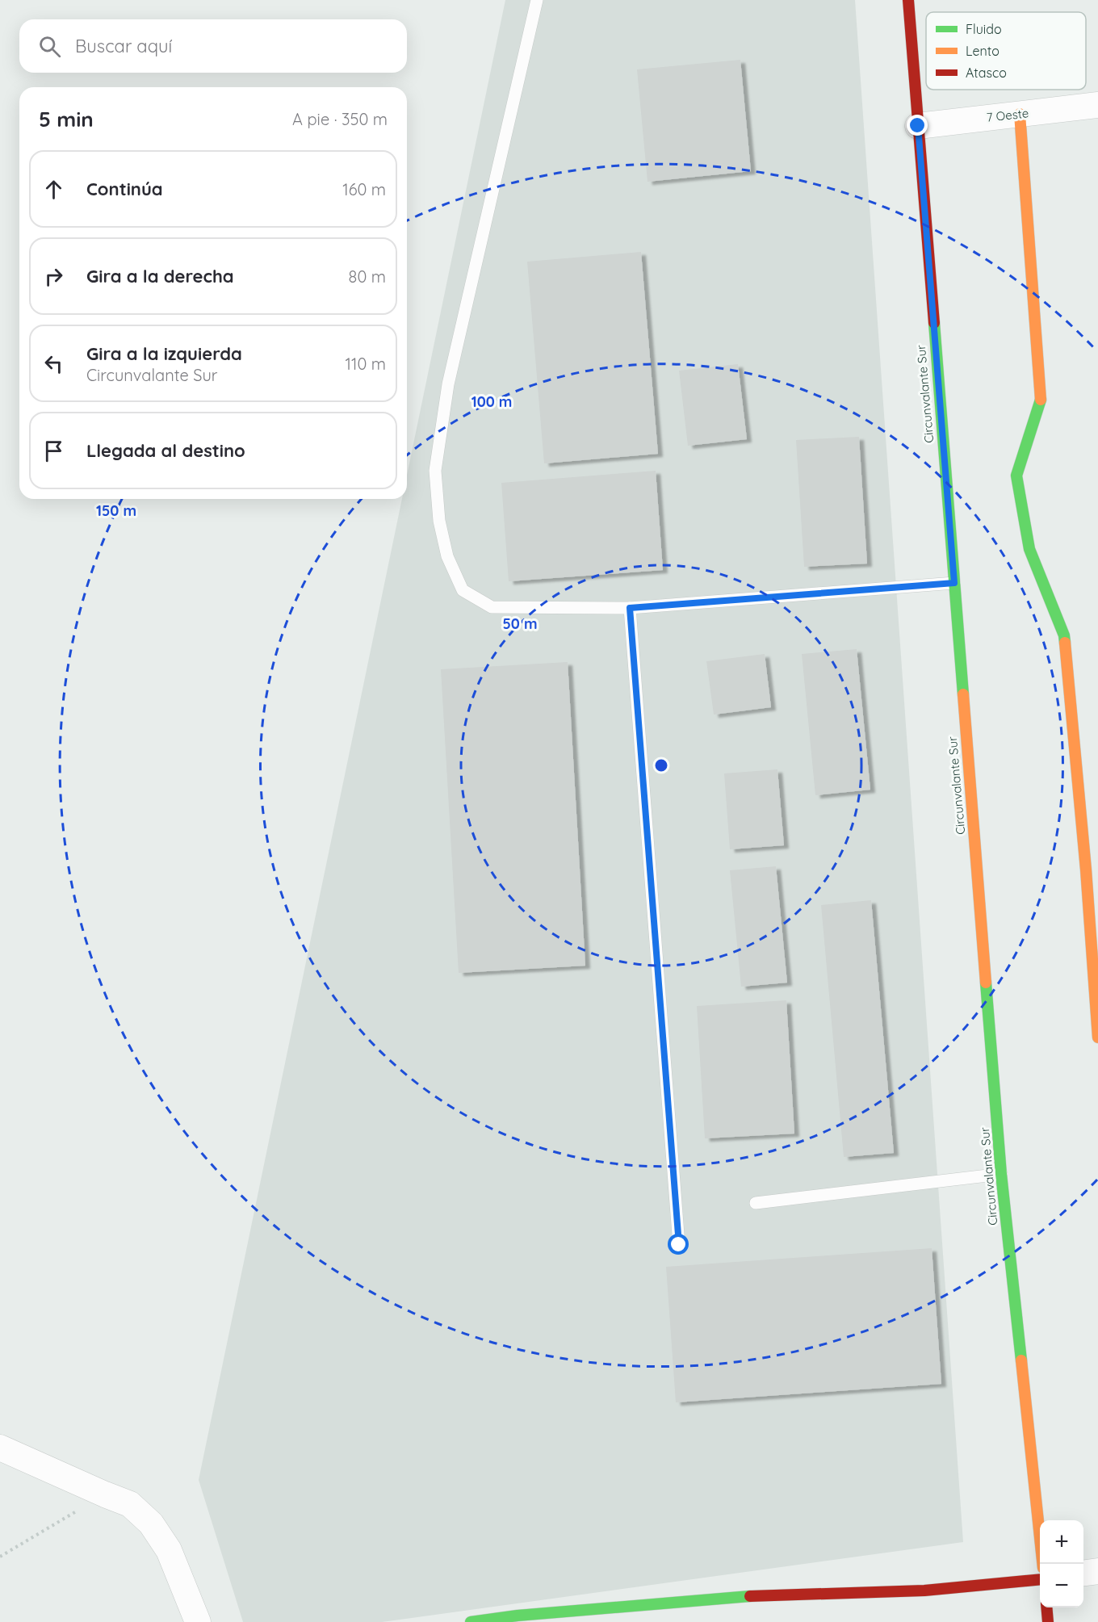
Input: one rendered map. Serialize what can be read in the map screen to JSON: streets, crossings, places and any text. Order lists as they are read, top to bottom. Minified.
{"streets":{"main road":["Circunvalante Sur"],"street":["7 Oeste"]},"crossings":[["7 Oeste","Circunvalante Sur"]],"legend":["Fluido","Lento","Atasco"],"page":{"search":"Buscar aquí","heading":["5 min","A pie · 350 m"],"list":[["Continúa","160 m"],["Gira a la derecha","80 m"],["Gira a la izquierda","Circunvalante Sur","110 m"],"Llegada al destino"],"map_buttons":["+","−"]},"rings":["100 m","150 m","50 m"]}
